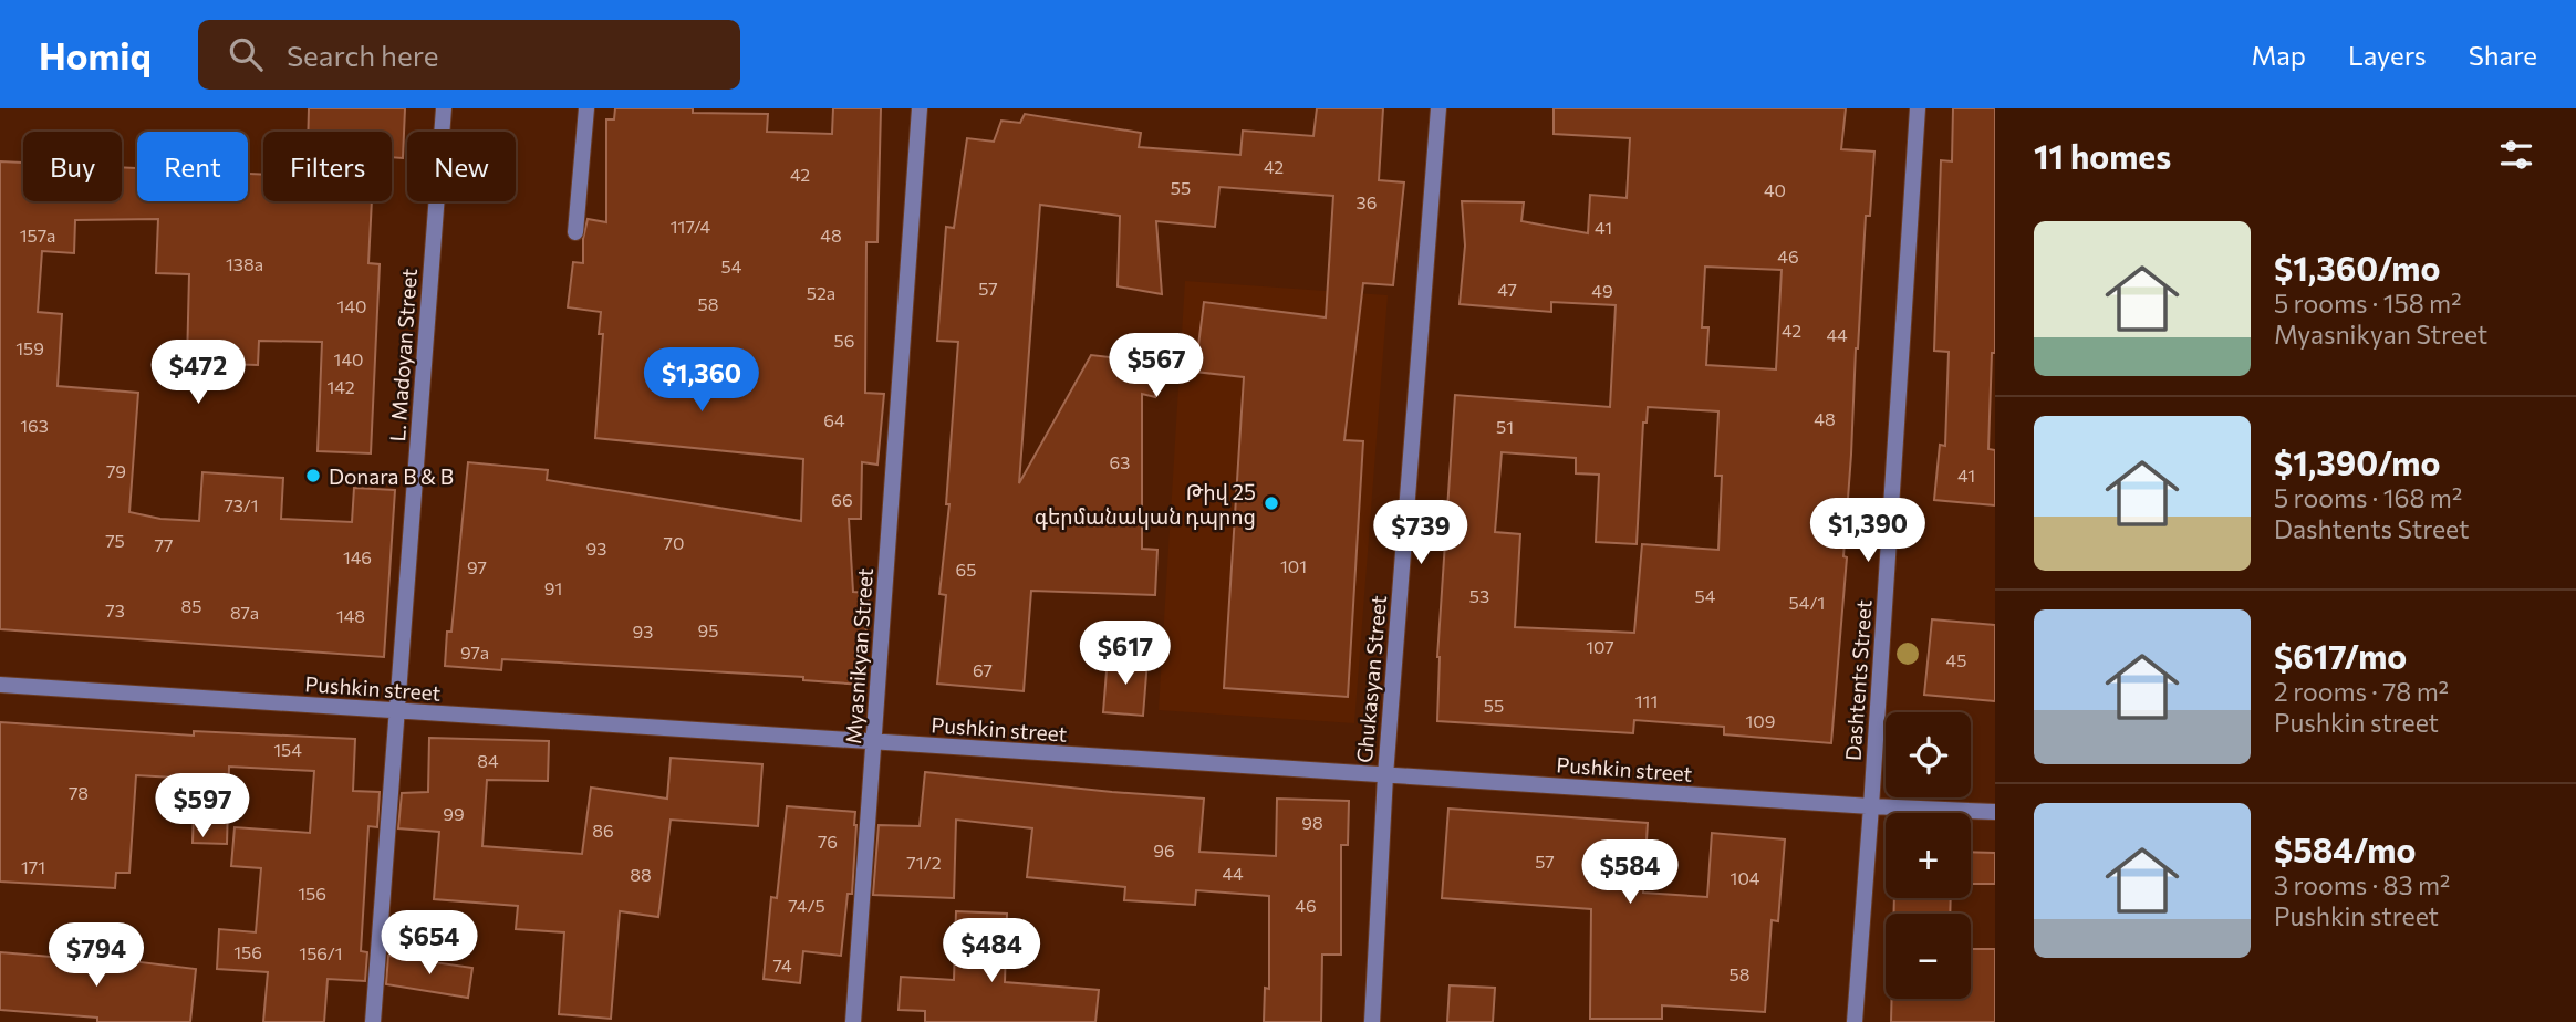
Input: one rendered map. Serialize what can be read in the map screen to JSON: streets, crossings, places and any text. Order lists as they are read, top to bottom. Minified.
{"streets":{"street":["L. Madoyan Street","Myasnikyan Street","Ghukasyan Street","Dashtents Street","Pushkin street"]},"crossings":[["L. Madoyan Street","Pushkin street"],["Myasnikyan Street","Pushkin street"],["Ghukasyan Street","Pushkin street"],["Dashtents Street","Pushkin street"]],"places":["Donara B & B","Թիվ 25 գերմանական դպրոց"],"house_numbers":["42","42","55","40","36","117/4","41","157a","48","46","138a","54","57","47","49","52a","58","140","42","44","56","159","140","142","48","64","163","51","63","79","41","66","73/1","75","70","77","93","146","101","97","65","91","53","54","54/1","85","73","87a","148","95","93","107","97a","45","67","111","55","109","154","84","78","99","98","86","76","96","57","71/2","171","44","88","104","156","74/5","46","156","156/1","74","58"],"page":{"header":"Homiq","search":"Search here","nav":["Map","Layers","Share"],"heading":"11 homes","chip":["Buy","Rent","Filters","New"],"list":[{"name":"$1,360/mo","note":"5 rooms · 158 m² · Myasnikyan Street"},{"name":"$1,390/mo","note":"5 rooms · 168 m² · Dashtents Street"},{"name":"$617/mo","note":"2 rooms · 78 m² · Pushkin street"},{"name":"$584/mo","note":"3 rooms · 83 m² · Pushkin street"}],"price":["$567","$472","$1,360","$1,390","$739","$617","$597","$584","$654","$484","$794"],"map_buttons":["+","−"]}}
